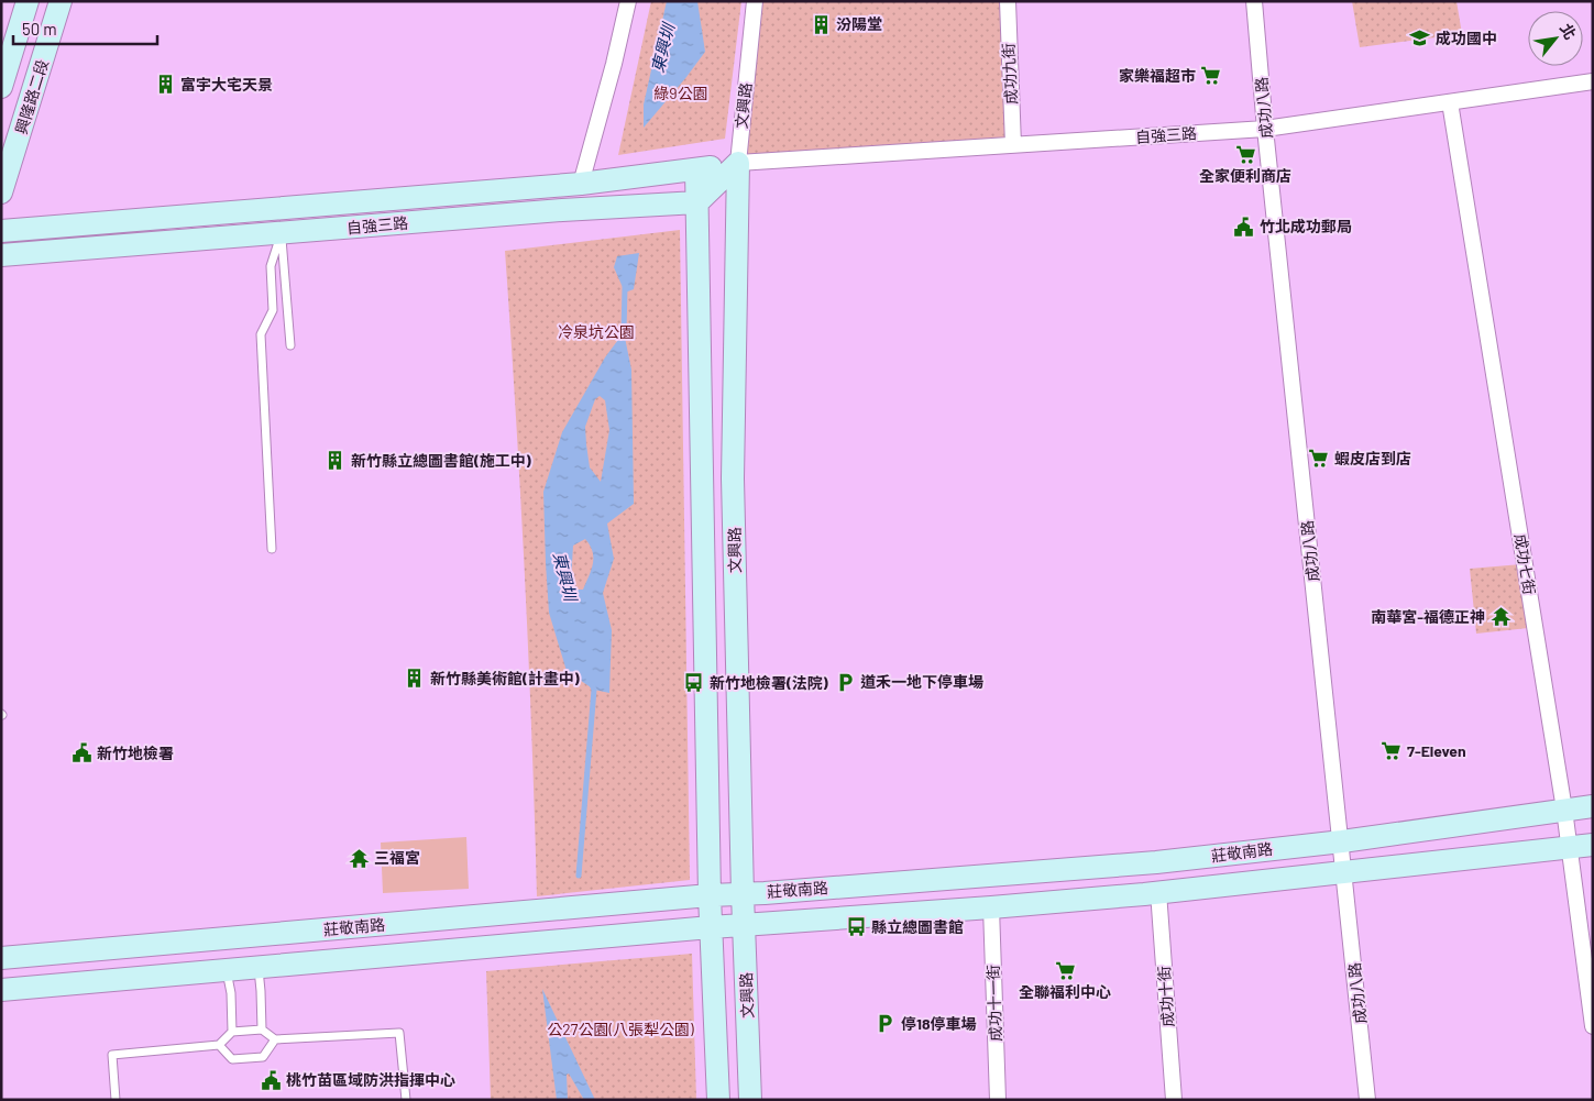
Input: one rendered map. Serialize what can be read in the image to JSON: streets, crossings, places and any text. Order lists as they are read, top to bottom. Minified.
{"streets":{"street":["成功九街","興隆路二段","文興路","成功八路","自強三路","成功七街","莊敬南路","成功十街","成功十一街"]},"crossings":[["成功九街","自強三路"],["文興路","自強三路"],["文興路","莊敬南路"],["成功八路","自強三路"],["成功八路","莊敬南路"],["自強三路","成功七街"],["成功七街","莊敬南路"],["莊敬南路","成功十街"],["莊敬南路","成功十一街"]],"water":["東興圳"],"parks":["綠9公園","冷泉坑公園","公27公園(八張犁公園)"],"places":{"building":["汾陽堂","富宇大宅天景","新竹縣立總圖書館(施工中)","新竹縣美術館(計畫中)"],"school or university":["成功國中"],"supermarket":["家樂福超市","全家便利商店","蝦皮店到店","7-Eleven","全聯福利中心"],"public building":["竹北成功郵局","新竹地檢署","桃竹苗區域防洪指揮中心"],"temple":["南華宮-福德正神","三福宮"],"parking":["道禾一地下停車場","停18停車場"],"bus stop":["新竹地檢署(法院)","縣立總圖書館"]},"scale_bar":"50 m","north":"top right"}
